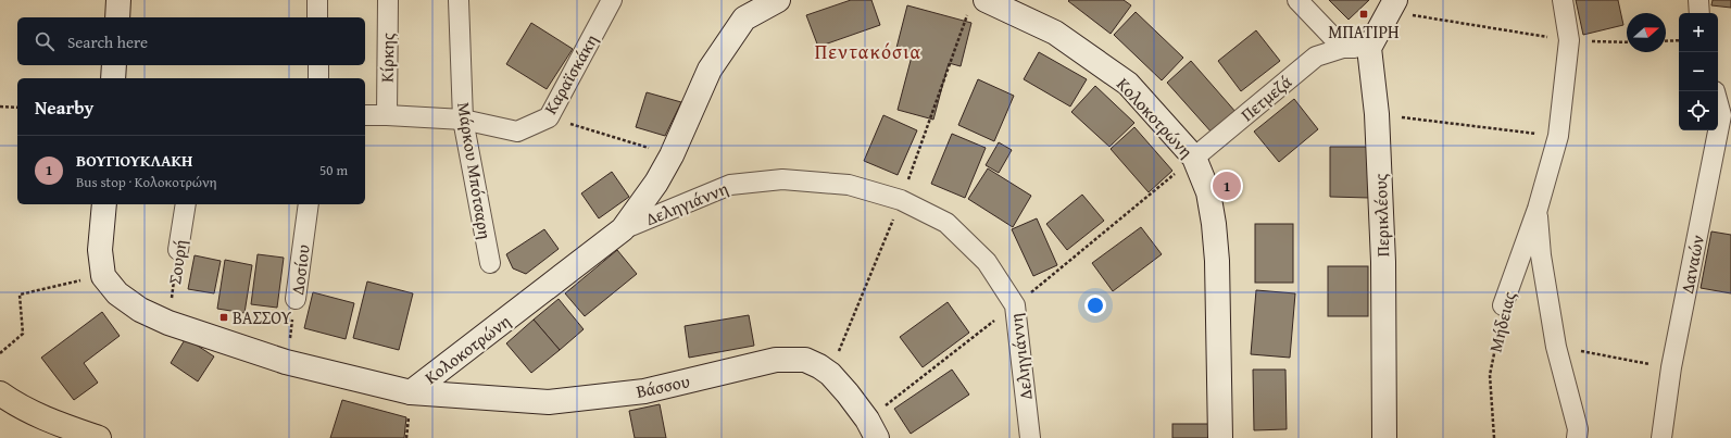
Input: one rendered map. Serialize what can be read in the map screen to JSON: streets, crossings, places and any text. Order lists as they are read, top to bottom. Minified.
{"streets":{"street":["Κίρκης","Καραϊσκάκη","Πετμεζά","Κολοκοτρώνη","Μάρκου Μπότσαρη","Δεληγιάννη","Περικλέους","Σουρή","Δαναών","Δοσίου","Μήδειας","Βάσσου"]},"crossings":[["Κίρκης","Καραϊσκάκη"],["Καραϊσκάκη","Μάρκου Μπότσαρη"],["Πετμεζά","Κολοκοτρώνη"],["Πετμεζά","Περικλέους"],["Κολοκοτρώνη","Δεληγιάννη"],["Κολοκοτρώνη","Σουρή"],["Κολοκοτρώνη","Δοσίου"],["Κολοκοτρώνη","Βάσσου"]],"districts":["Πεντακόσια"],"places":{"transit":["ΜΠΑΤΙΡΗ","ΒΑΣΣΟΥ"]},"north":"right","page":{"map_buttons":["+","−"],"search":"Search here","heading":"Nearby","list":[{"mark":"1","name":"ΒΟΥΓΙΟΥΚΛΑΚΗ","note":"Bus stop · Κολοκοτρώνη","value":"50 m"}],"pins":"1"}}
